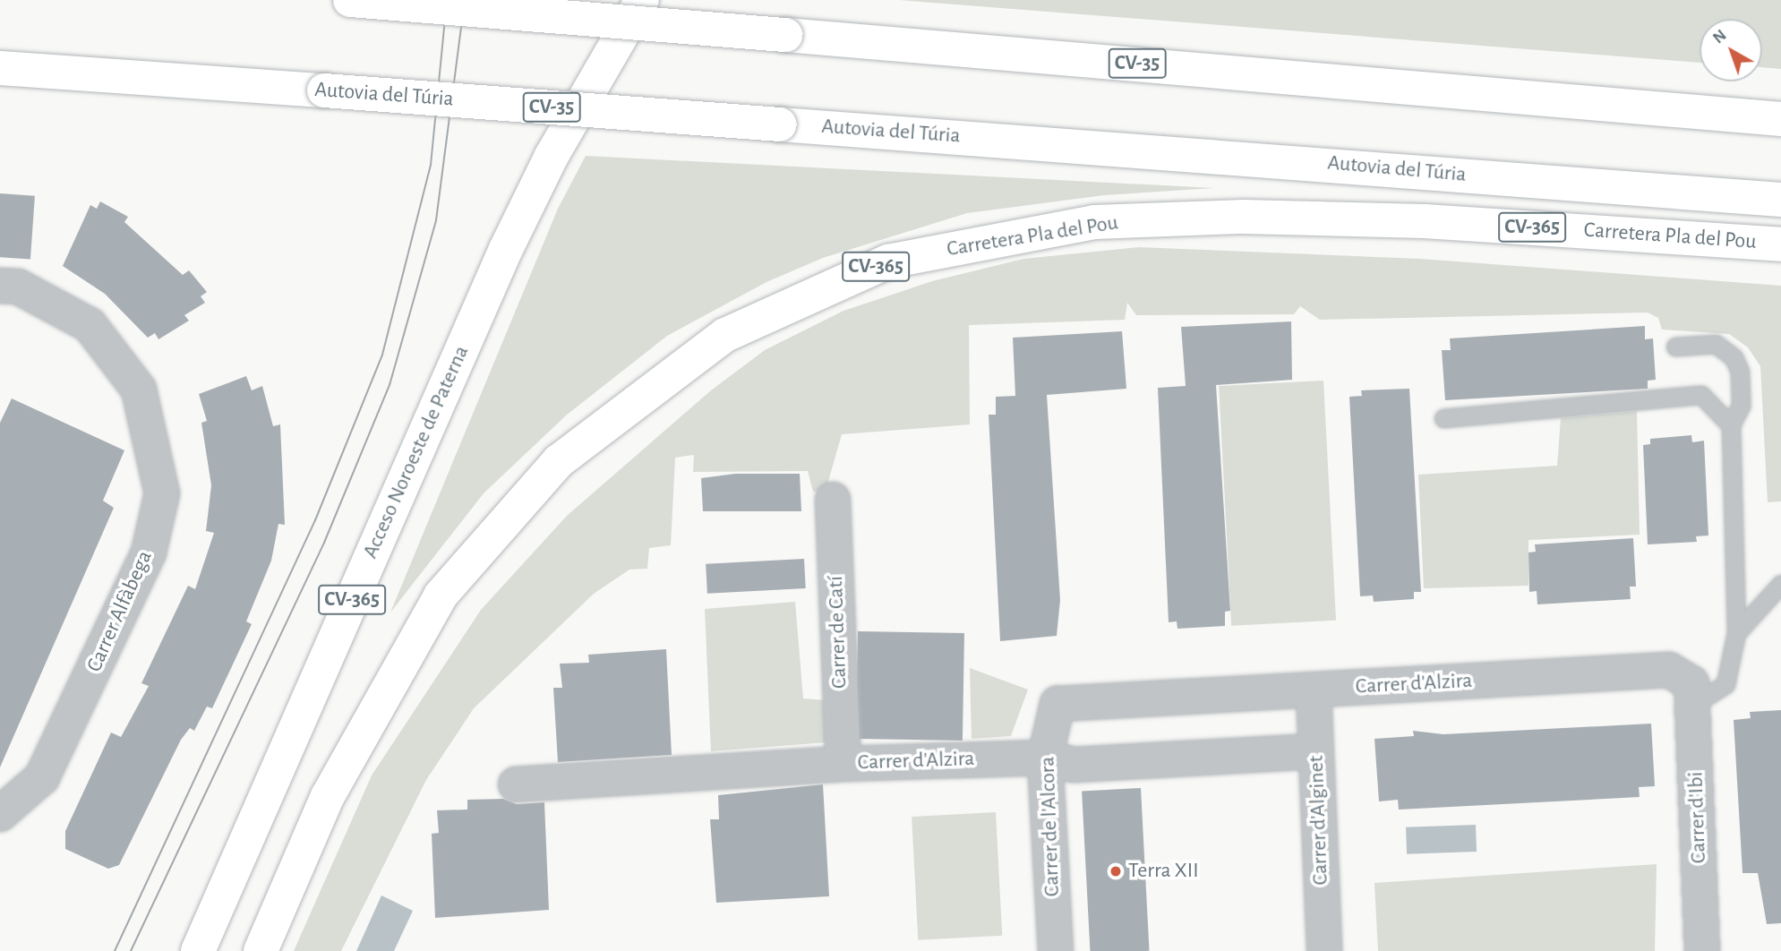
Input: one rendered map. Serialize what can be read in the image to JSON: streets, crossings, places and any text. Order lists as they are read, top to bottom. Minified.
{"streets":{"main road":["CV-35","Autovia del Túria","CV-365","Carretera Pla del Pou","Acceso Noroeste de Paterna"],"street":["Carrer Alfàbega","Carrer de Catí","Carrer d'Alzira","Carrer d'Ibi","Carrer d'Alginet","Carrer de l'Alcora"]},"crossings":[["Carrer de Catí","Carrer d'Alzira"],["Carrer d'Alzira","Carrer d'Ibi"],["Carrer d'Alzira","Carrer d'Alginet"],["Carrer d'Alzira","Carrer de l'Alcora"]],"places":["Terra XII"],"north":"top left"}
